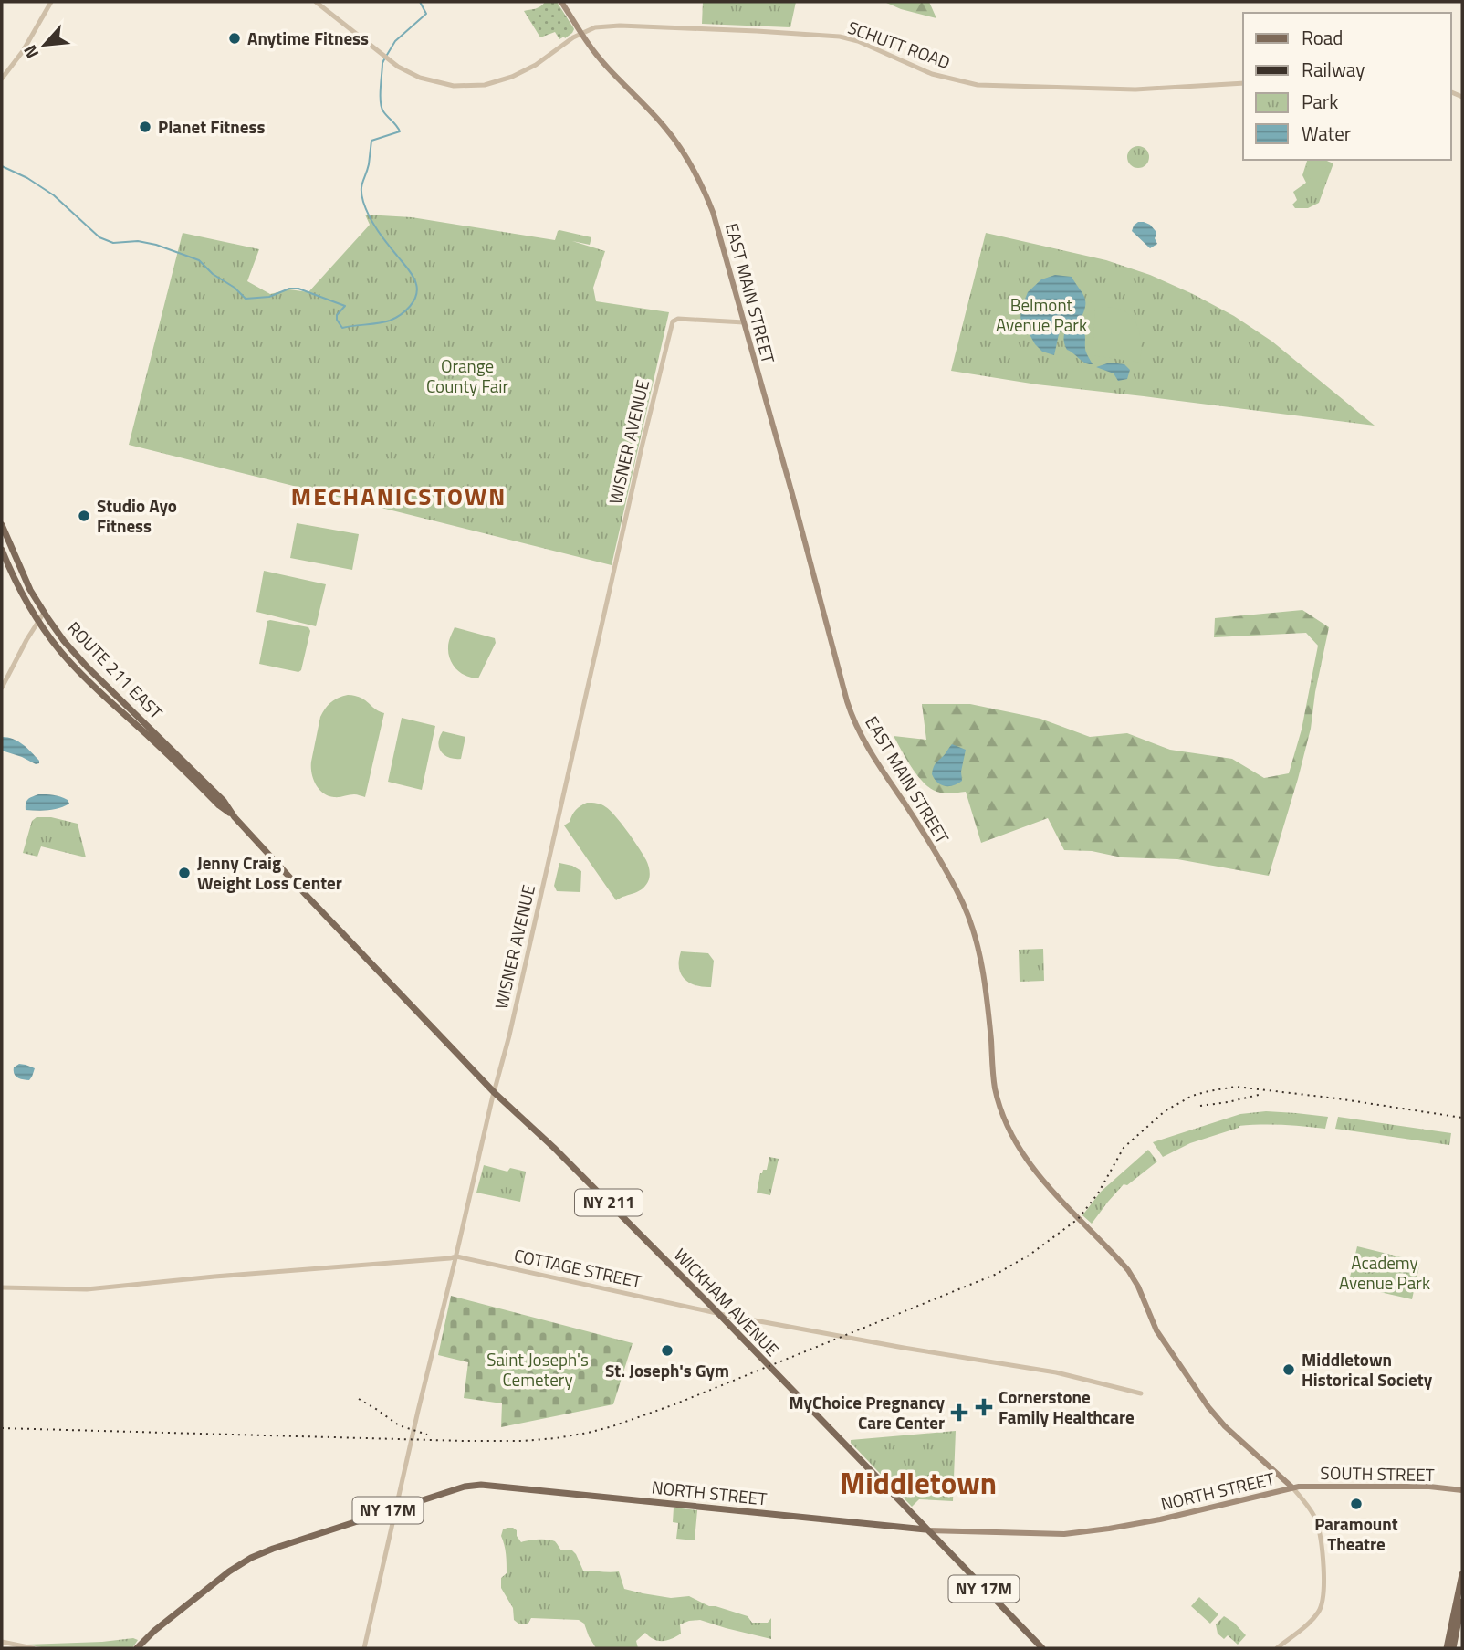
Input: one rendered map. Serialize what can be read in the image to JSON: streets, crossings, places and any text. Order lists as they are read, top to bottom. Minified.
{"streets":{"main road":["EAST MAIN STREET","ROUTE 211 EAST","NY 211","WICKHAM AVENUE","SOUTH STREET","NORTH STREET","NY 17M"],"street":["SCHUTT ROAD","WISNER AVENUE","COTTAGE STREET"]},"crossings":[["SCHUTT ROAD","EAST MAIN STREET"],["EAST MAIN STREET","WISNER AVENUE"],["EAST MAIN STREET","SOUTH STREET"],["EAST MAIN STREET","NORTH STREET"],["WISNER AVENUE","COTTAGE STREET"],["WISNER AVENUE","WICKHAM AVENUE"],["WISNER AVENUE","NORTH STREET"],["ROUTE 211 EAST","WICKHAM AVENUE"],["COTTAGE STREET","WICKHAM AVENUE"],["WICKHAM AVENUE","NORTH STREET"],["SOUTH STREET","NORTH STREET"]],"districts":["MECHANICSTOWN","Middletown"],"parks":["Belmont Avenue Park","Orange County Fair","Academy Avenue Park","Saint Joseph's Cemetery"],"places":{"other":["Anytime Fitness","Planet Fitness","Studio Ayo Fitness","Jenny Craig Weight Loss Center","St. Joseph's Gym","Middletown Historical Society","Paramount Theatre"],"health":["Cornerstone Family Healthcare","MyChoice Pregnancy Care Center"]},"legend":["Road","Railway","Park","Water"],"north":"bottom left"}
